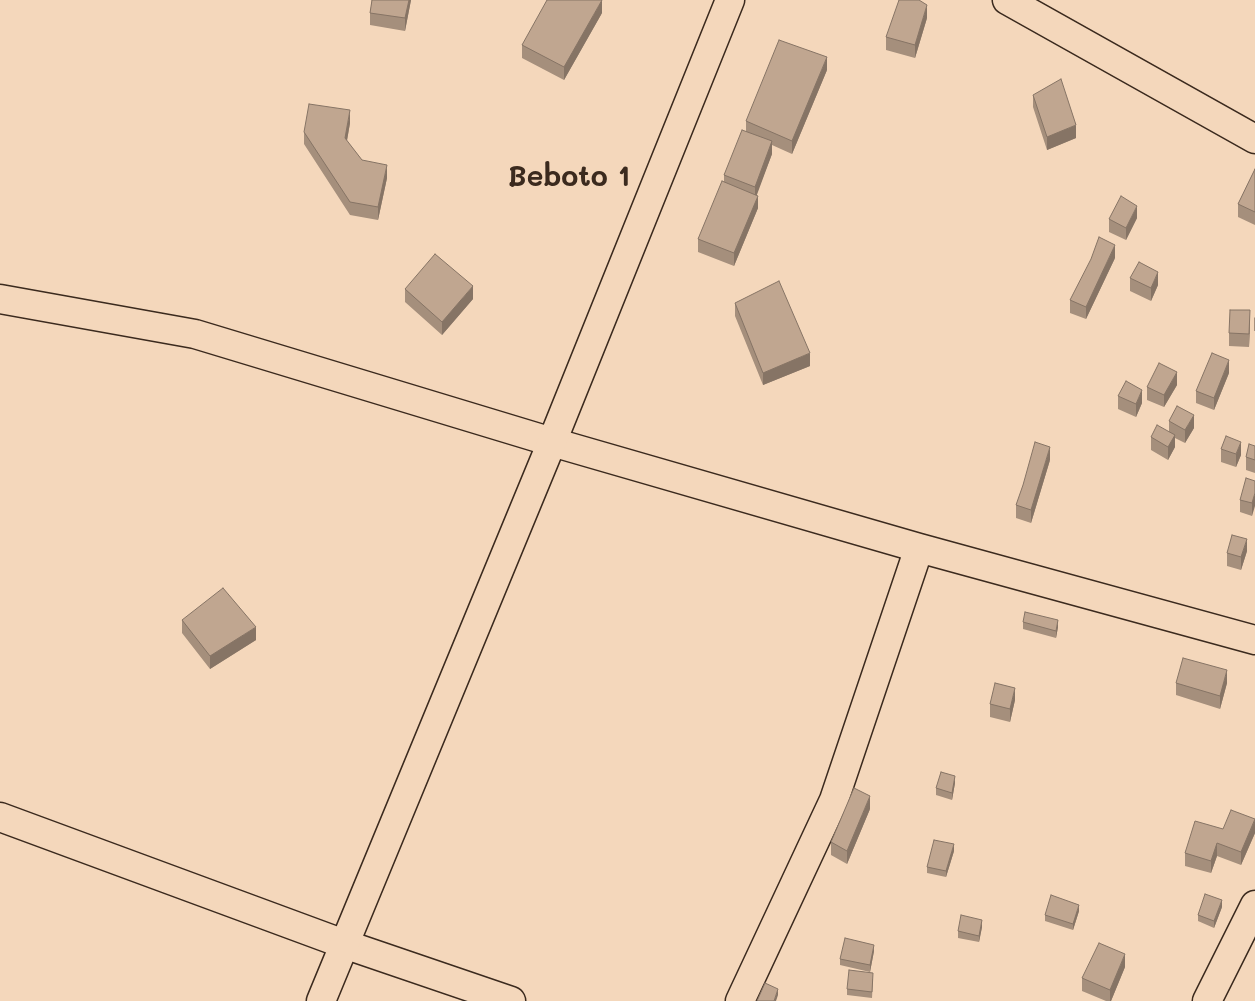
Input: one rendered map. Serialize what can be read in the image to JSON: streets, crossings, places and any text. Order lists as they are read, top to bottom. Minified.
{"districts":["Beboto 1"]}
